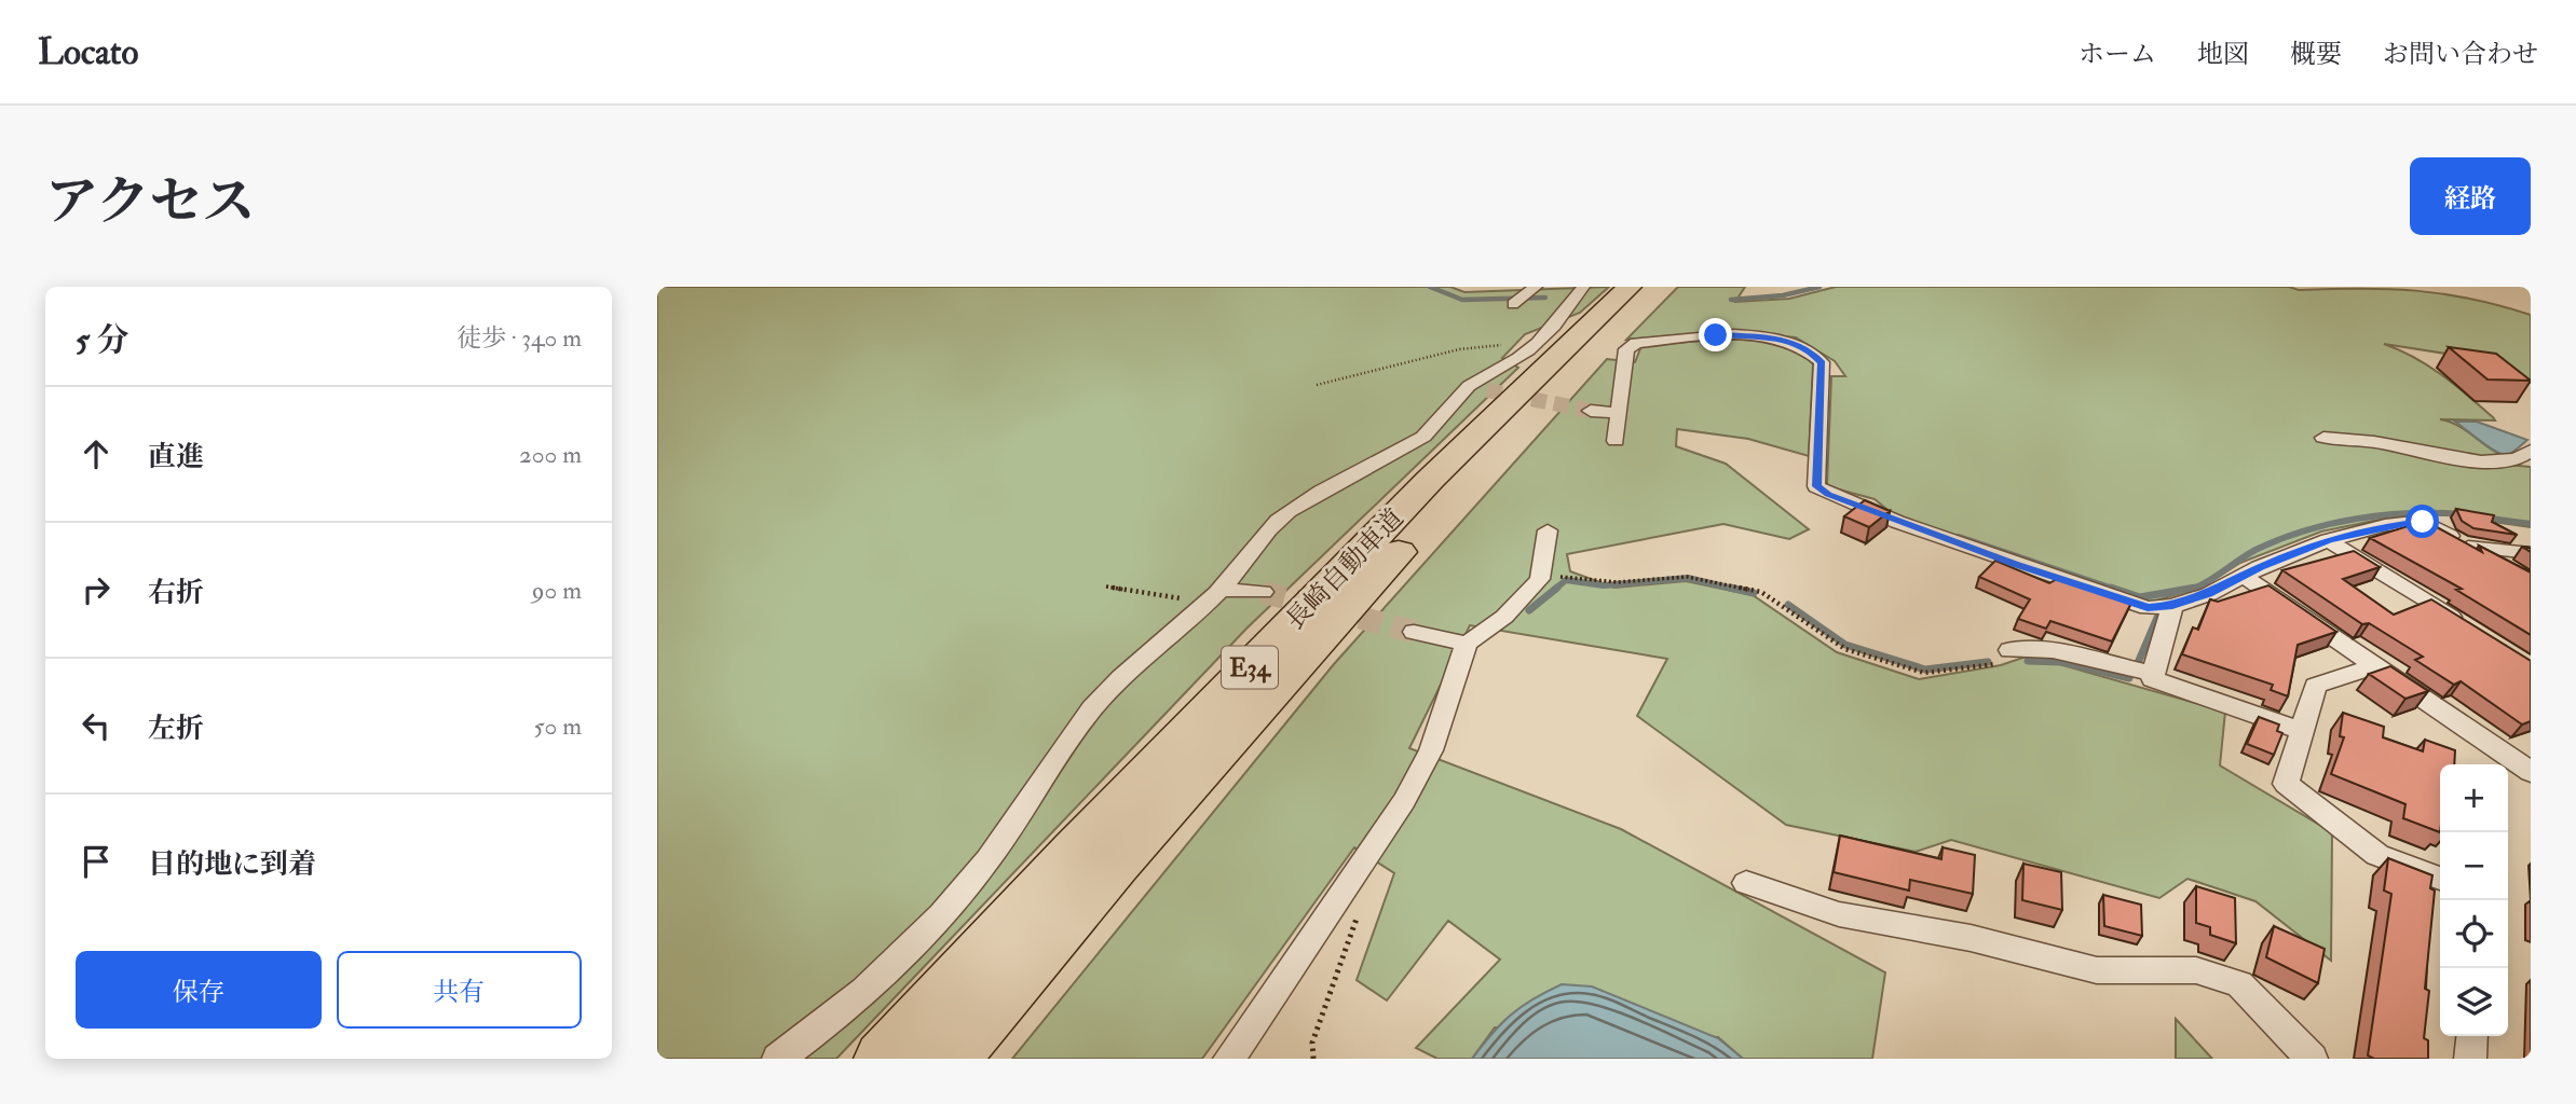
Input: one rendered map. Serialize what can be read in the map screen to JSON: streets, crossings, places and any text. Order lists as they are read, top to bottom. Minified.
{"streets":{"highway":["長崎自動車道","E34"]},"page":{"header":"Locato","nav":["ホーム","地図","概要","お問い合わせ"],"buttons":["経路",["保存","共有"]],"title":"アクセス","heading":["5 分","徒歩 · 340 m"],"list":[["直進","200 m"],["右折","90 m"],["左折","50 m"],"目的地に到着"],"map_buttons":["+","−"]}}
